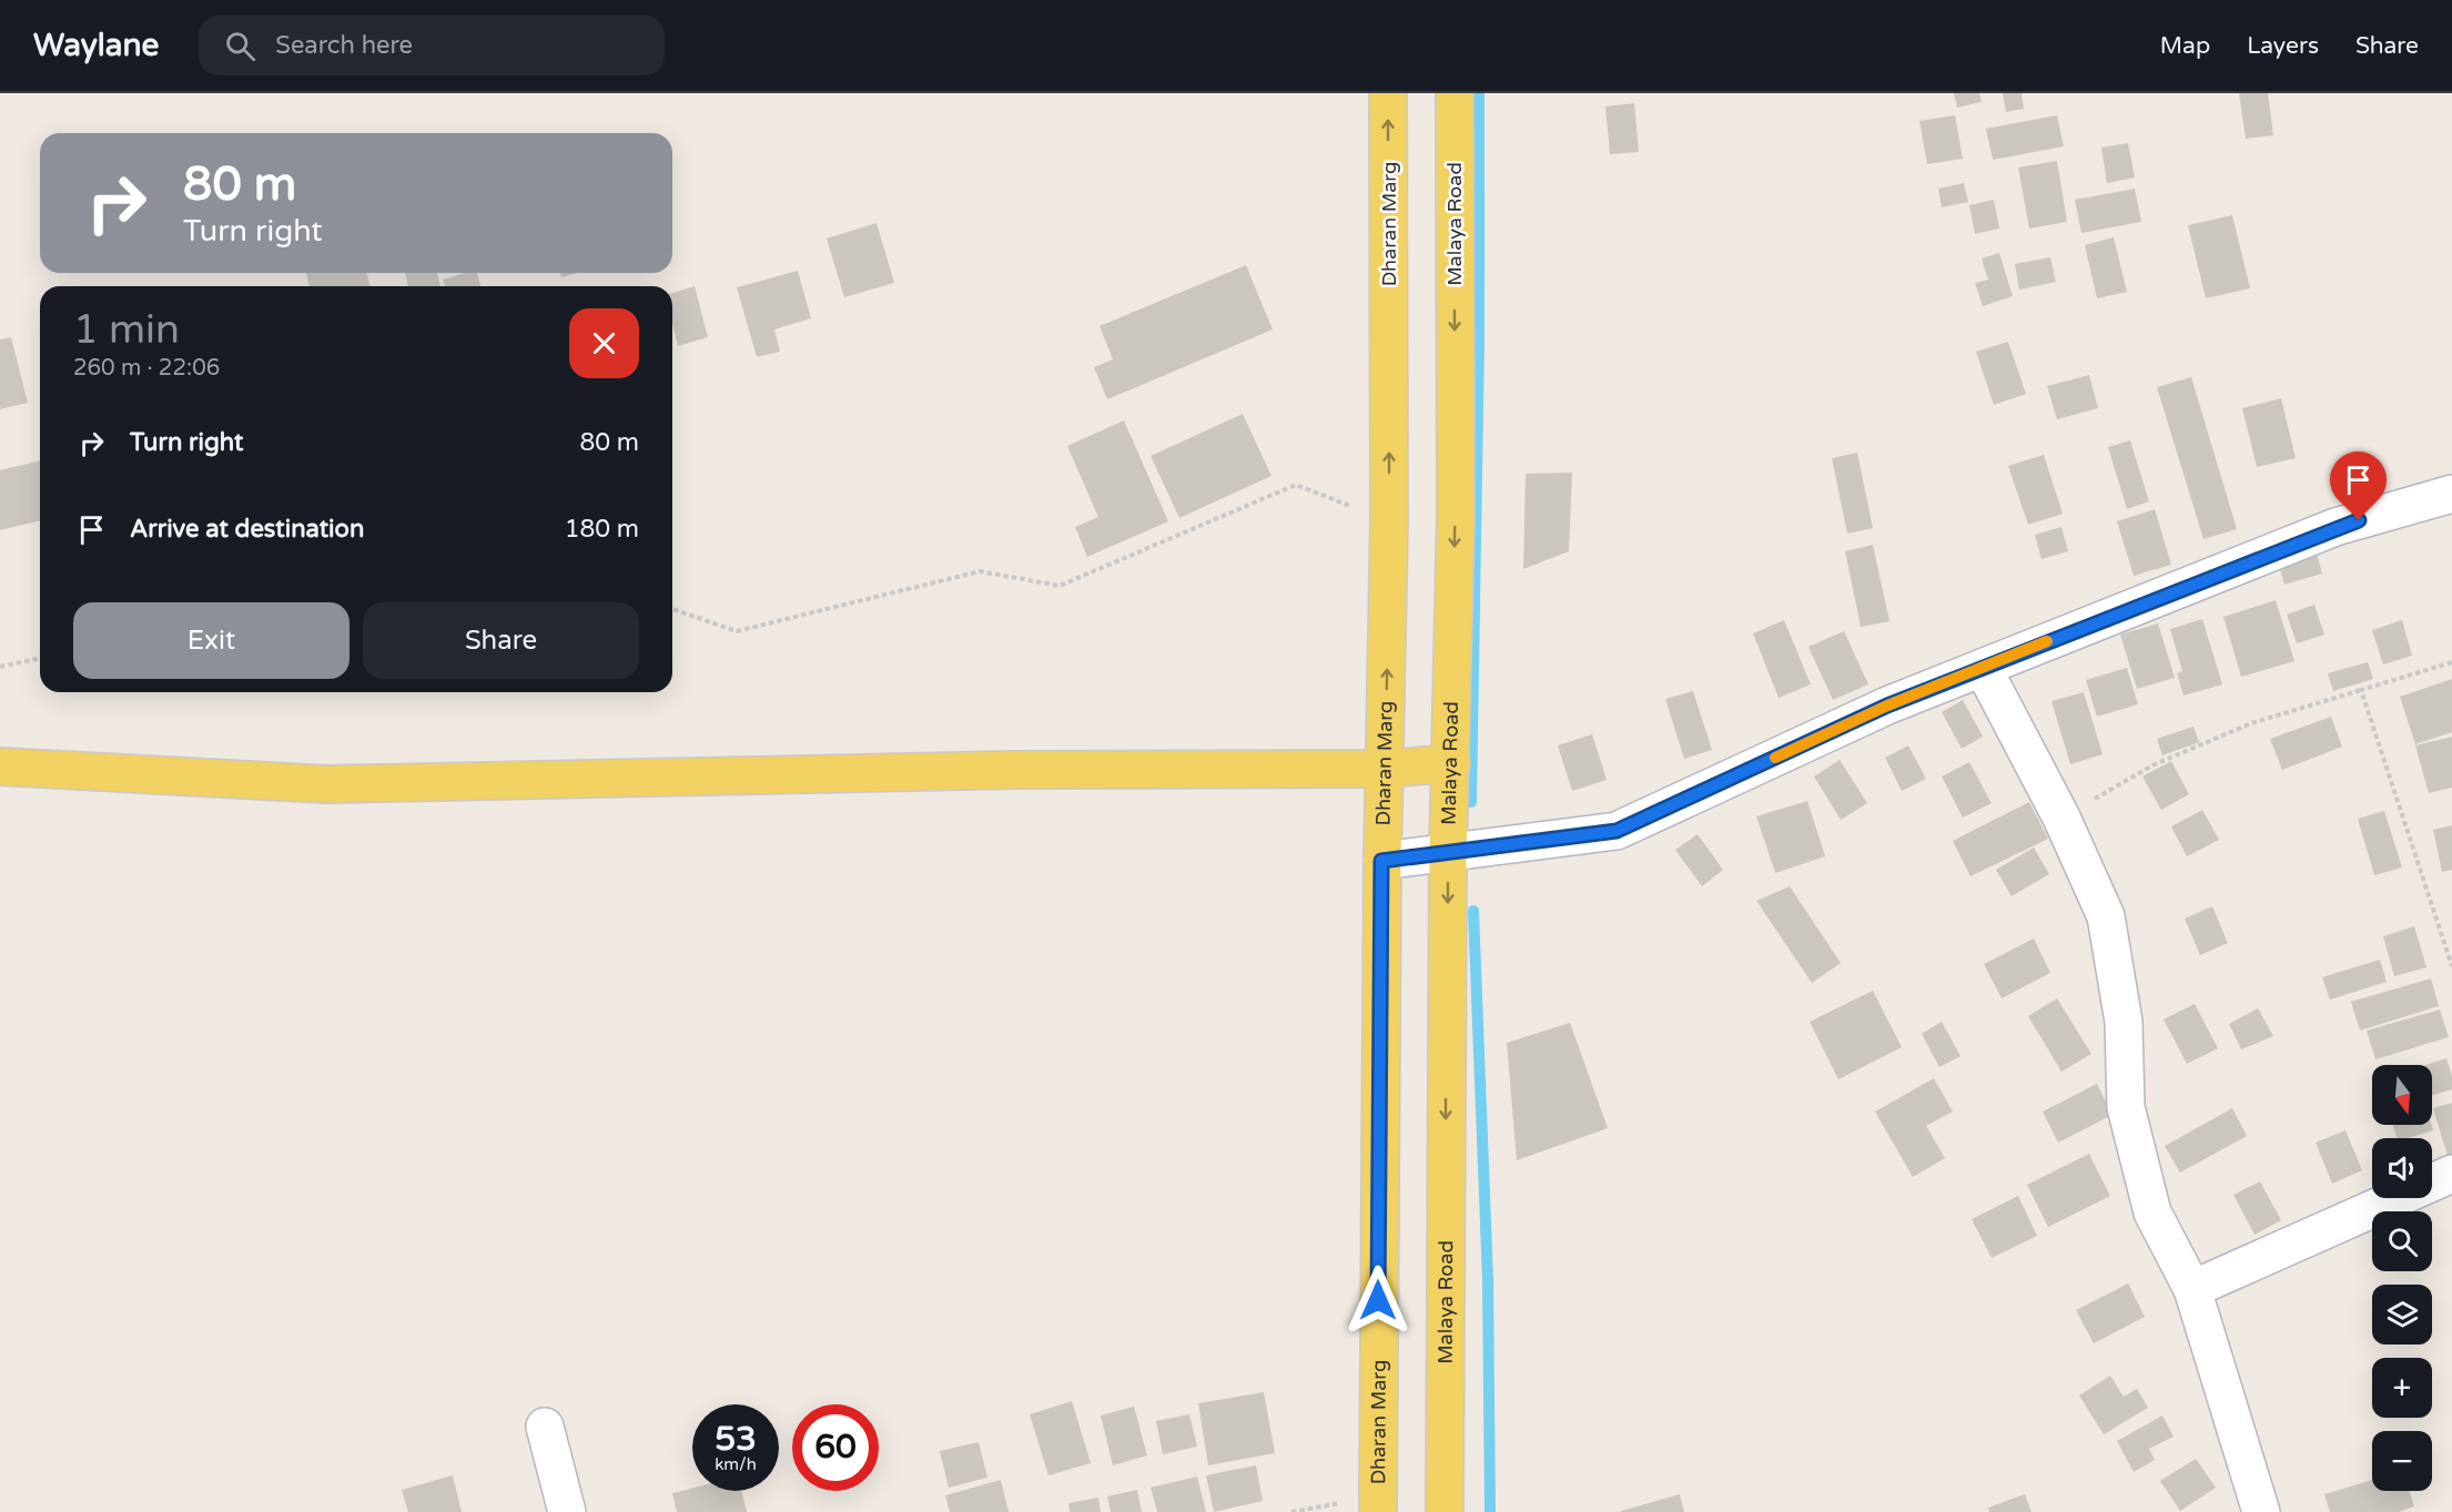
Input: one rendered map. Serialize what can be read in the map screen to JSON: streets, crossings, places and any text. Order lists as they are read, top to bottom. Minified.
{"streets":{"main road":["Dharan Marg","Malaya Road"]},"one_way":["Dharan Marg","Malaya Road"],"north":"bottom","page":{"header":"Waylane","search":"Search here","nav":["Map","Layers","Share"],"turn":["80 m","Turn right"],"heading":["1 min","260 m · 22:06"],"list":[{"name":"Turn right","value":"80 m"},{"name":"Arrive at destination","value":"180 m"}],"buttons":["Exit","Share"],"map_buttons":["+","−"],"speed":"53 km/h","limit":"60"}}
